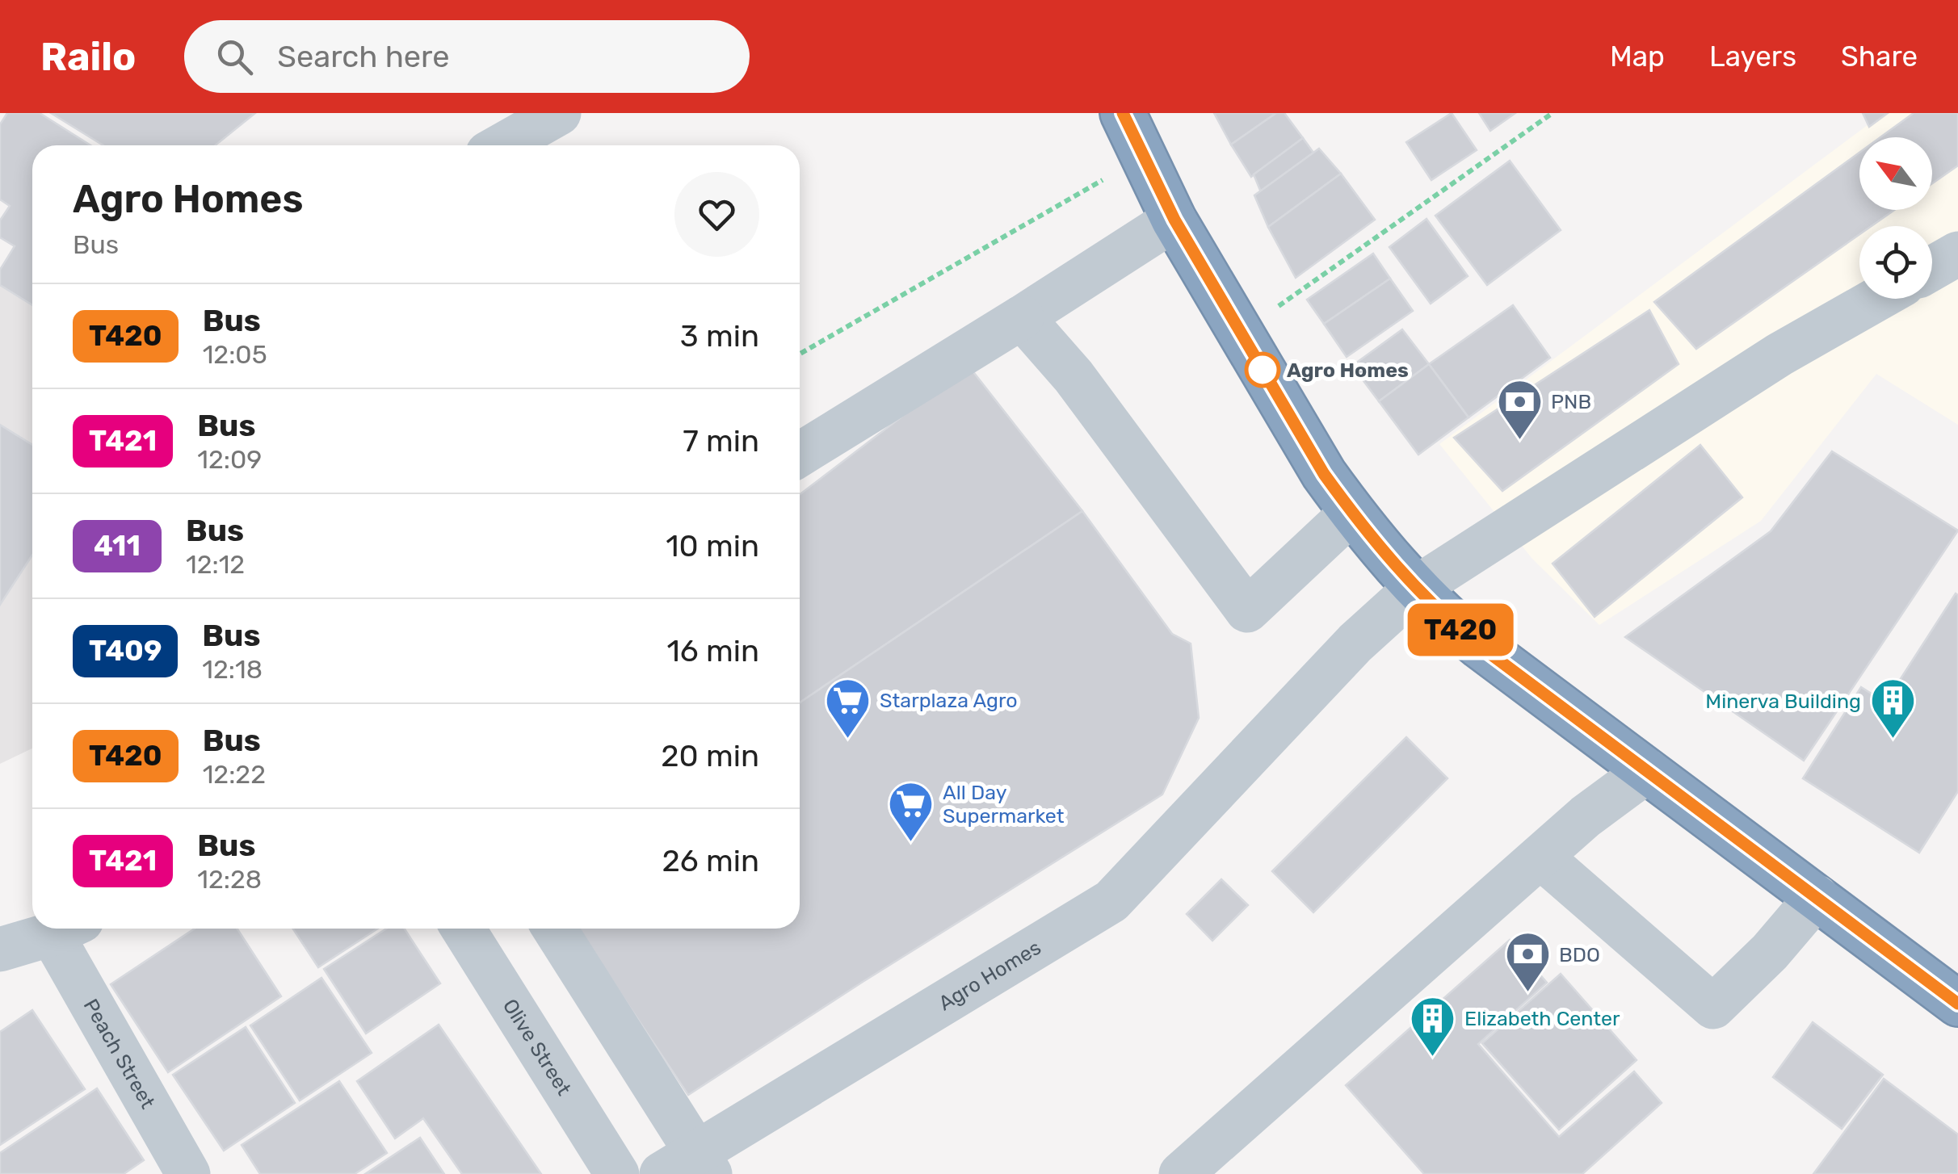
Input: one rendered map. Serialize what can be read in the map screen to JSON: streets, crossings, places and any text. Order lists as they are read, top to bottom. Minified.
{"streets":{"street":["Agro Homes","Olive Street","Peach Street"]},"places":{"other":["Agro Homes"],"bank":["PNB","BDO"],"supermarket":["Starplaza Agro","All Day Supermarket"],"building":["Minerva Building","Elizabeth Center"]},"lines":["bus line T420"],"north":"top left","page":{"header":"Railo","search":"Search here","nav":["Map","Layers","Share"],"on_map":"T420","heading":["Agro Homes","Bus"],"list":[{"mark":"T420","name":"Bus","note":"12:05","value":"3 min"},{"mark":"T421","name":"Bus","note":"12:09","value":"7 min"},{"mark":"411","name":"Bus","note":"12:12","value":"10 min"},{"mark":"T409","name":"Bus","note":"12:18","value":"16 min"},{"mark":"T420","name":"Bus","note":"12:22","value":"20 min"},{"mark":"T421","name":"Bus","note":"12:28","value":"26 min"}]}}
